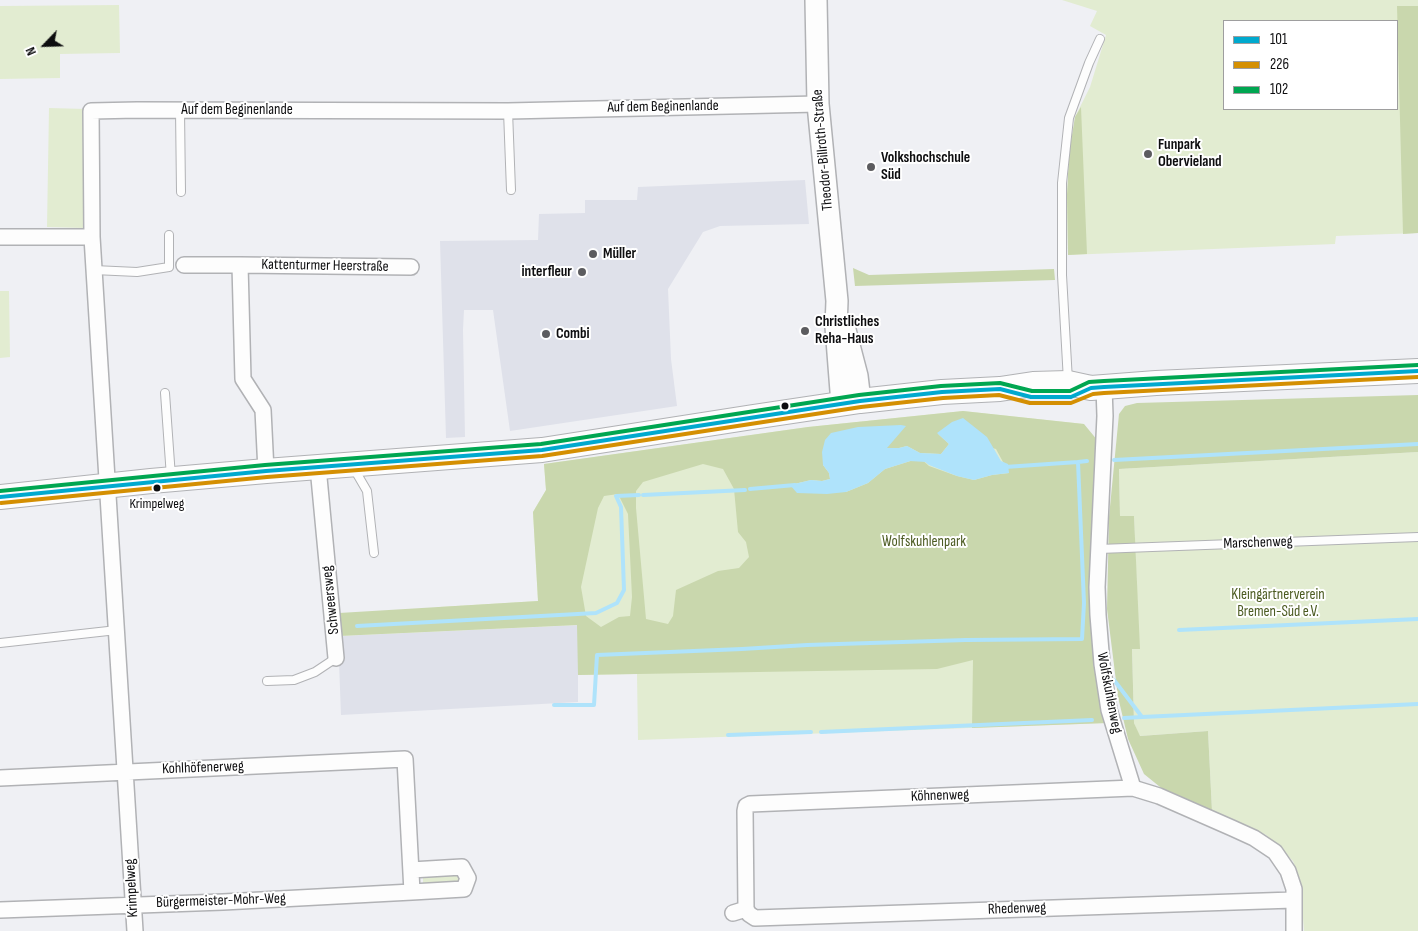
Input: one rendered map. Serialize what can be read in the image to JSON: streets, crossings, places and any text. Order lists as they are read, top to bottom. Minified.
{"streets":{"street":["Auf dem Beginenlande","Theodor-Billroth-Straße","Kattenturmer Heerstraße","Schweersweg","Wolfskuhlenweg","Kohlhöfenerweg","Köhnenweg","Krimpelweg","Bürgermeister-Mohr-Weg","Rhedenweg"],"lane":["Marschenweg"]},"crossings":[["Auf dem Beginenlande","Theodor-Billroth-Straße"],["Auf dem Beginenlande","Krimpelweg"],["Marschenweg","Wolfskuhlenweg"],["Wolfskuhlenweg","Köhnenweg"],["Kohlhöfenerweg","Krimpelweg"],["Kohlhöfenerweg","Bürgermeister-Mohr-Weg"],["Köhnenweg","Rhedenweg"],["Krimpelweg","Bürgermeister-Mohr-Weg"]],"parks":["Wolfskuhlenpark","Kleingärtnerverein Bremen-Süd e.V."],"places":["Funpark Obervieland","Volkshochschule Süd","Müller","interfleur","Christliches Reha-Haus","Combi","Krimpelweg"],"lines":["transit line 102","transit line 101","transit line 226"],"legend":["101","226","102"],"north":"bottom left"}
